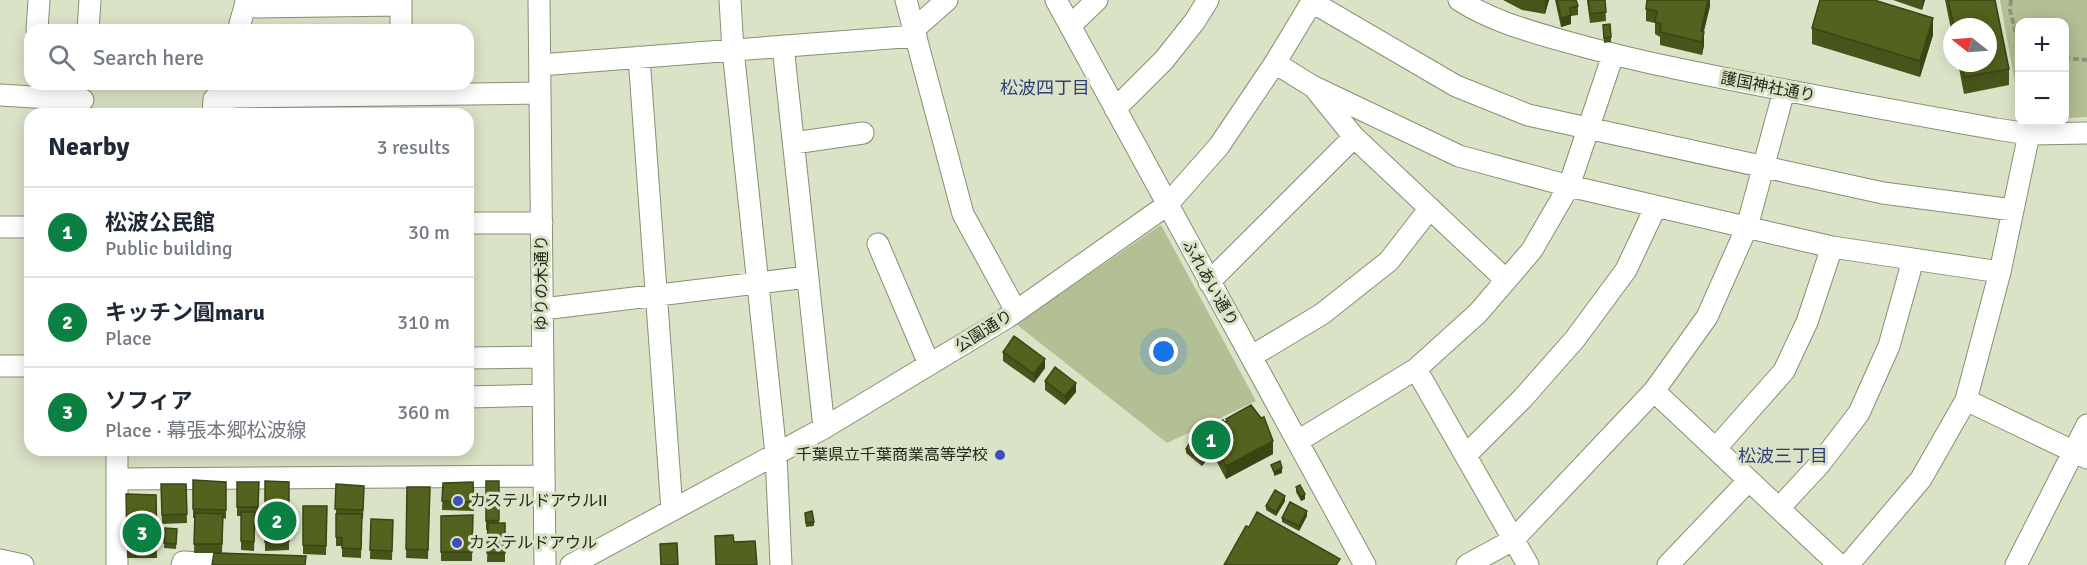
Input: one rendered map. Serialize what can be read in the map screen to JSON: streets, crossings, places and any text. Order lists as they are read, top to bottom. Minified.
{"streets":{"street":["護国神社通り","ゆりの木通り","ふれあい通り","公園通り"]},"crossings":[["ふれあい通り","公園通り"]],"districts":["松波四丁目","松波三丁目"],"places":["千葉県立千葉商業高等学校","カステルドアウルII","カステルドアウル"],"north":"left","page":{"map_buttons":["+","−"],"search":"Search here","heading":["Nearby","3 results"],"list":[{"mark":"1","name":"松波公民館","note":"Public building","value":"30 m"},{"mark":"2","name":"キッチン圓maru","note":"Place","value":"310 m"},{"mark":"3","name":"ソフィア","note":"Place · 幕張本郷松波線","value":"360 m"}],"pins":["1","2","3"]}}
